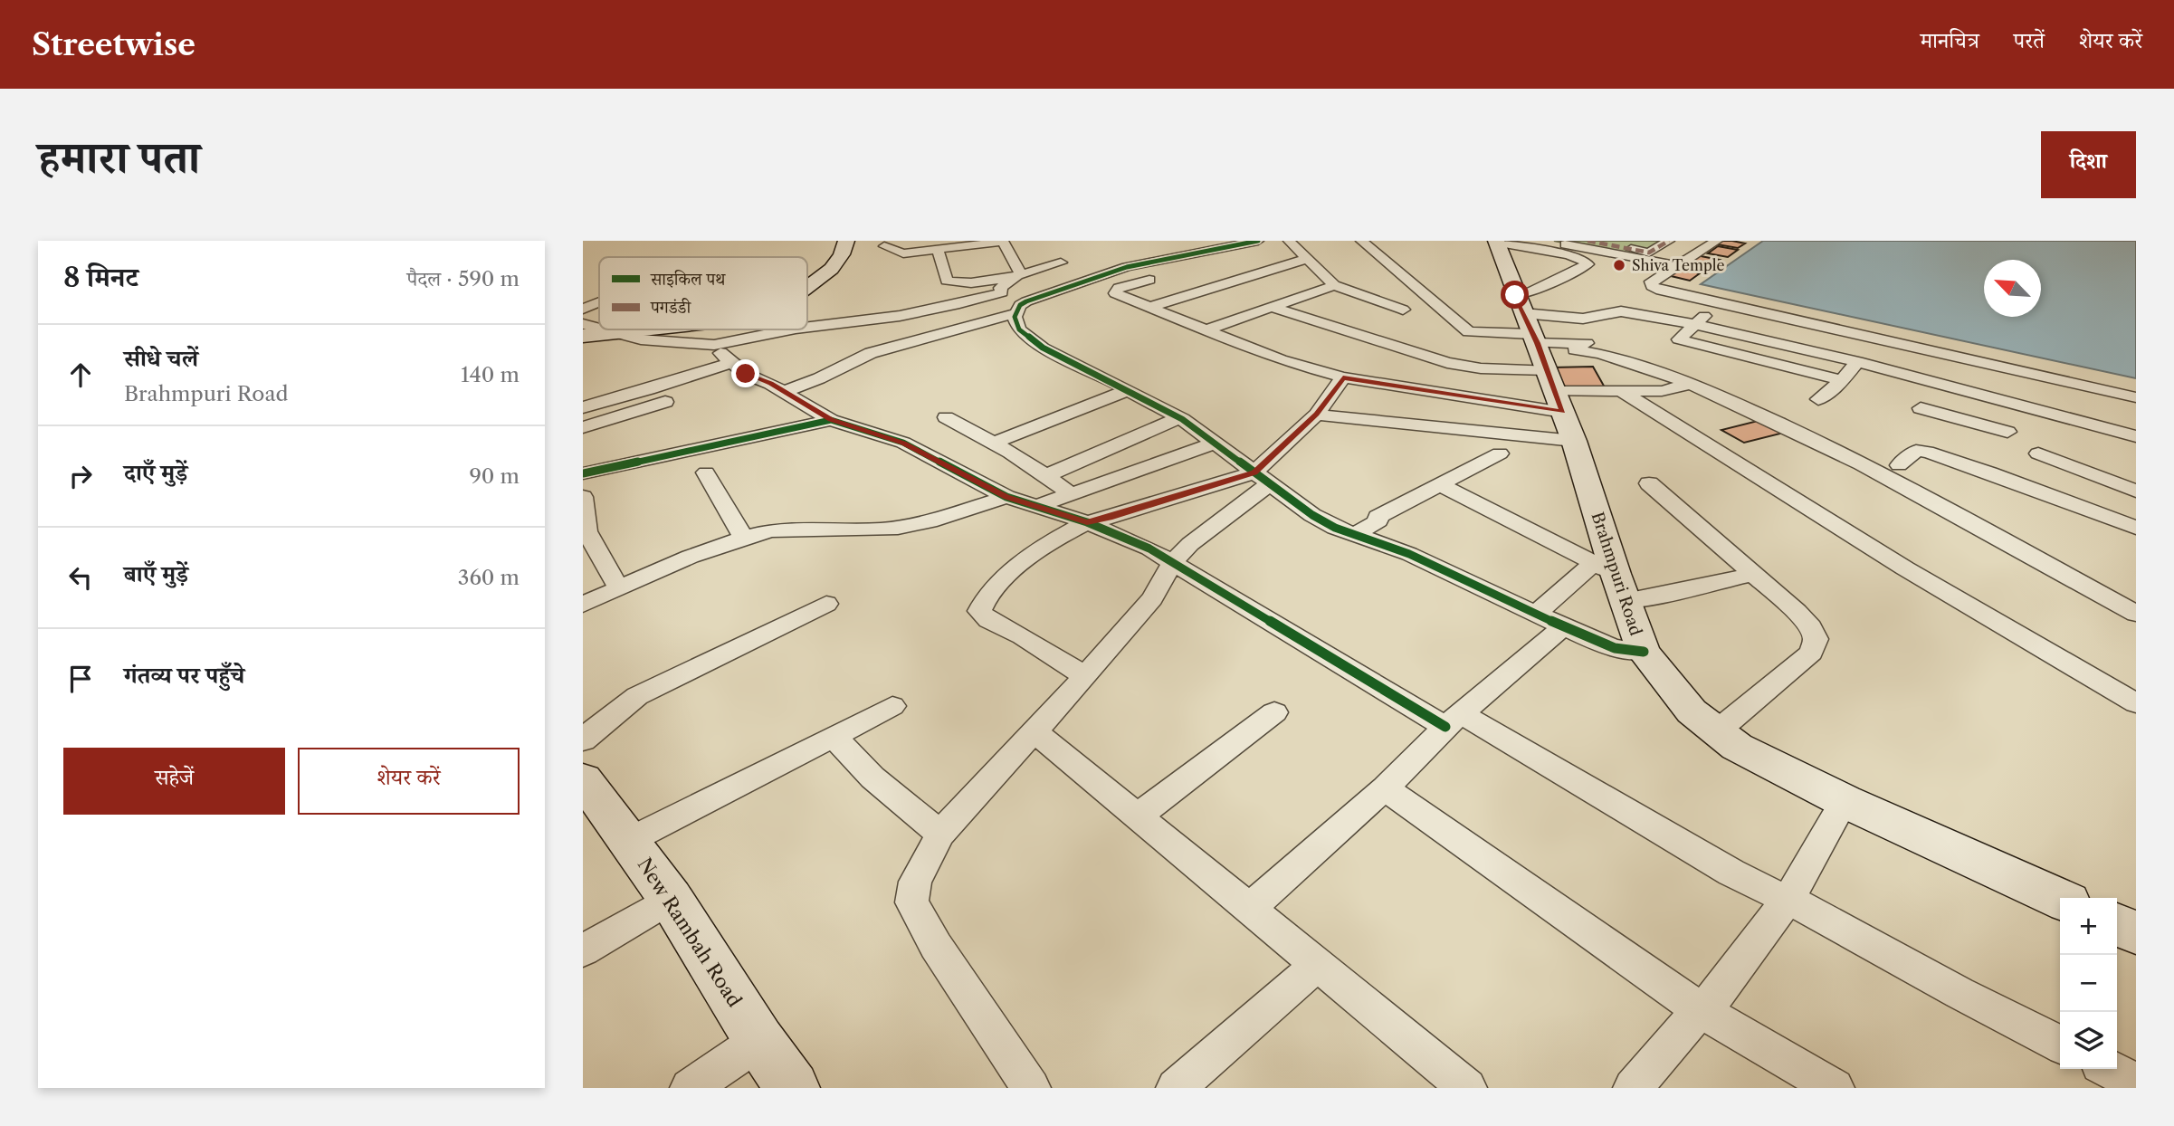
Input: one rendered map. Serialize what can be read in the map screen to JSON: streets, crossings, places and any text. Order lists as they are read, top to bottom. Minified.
{"streets":{"street":["Brahmpuri Road","New Rambah Road"]},"places":["Shiva Temple"],"legend":["साइकिल पथ","पगडंडी"],"north":"top left","page":{"header":"Streetwise","nav":["मानचित्र","परतें","शेयर करें"],"title":"हमारा पता","buttons":["दिशा",["सहेजें","शेयर करें"]],"heading":["8 मिनट","पैदल · 590 m"],"list":[["सीधे चलें","Brahmpuri Road","140 m"],["दाएँ मुड़ें","90 m"],["बाएँ मुड़ें","360 m"],"गंतव्य पर पहुँचे"],"map_buttons":["+","−"]}}
